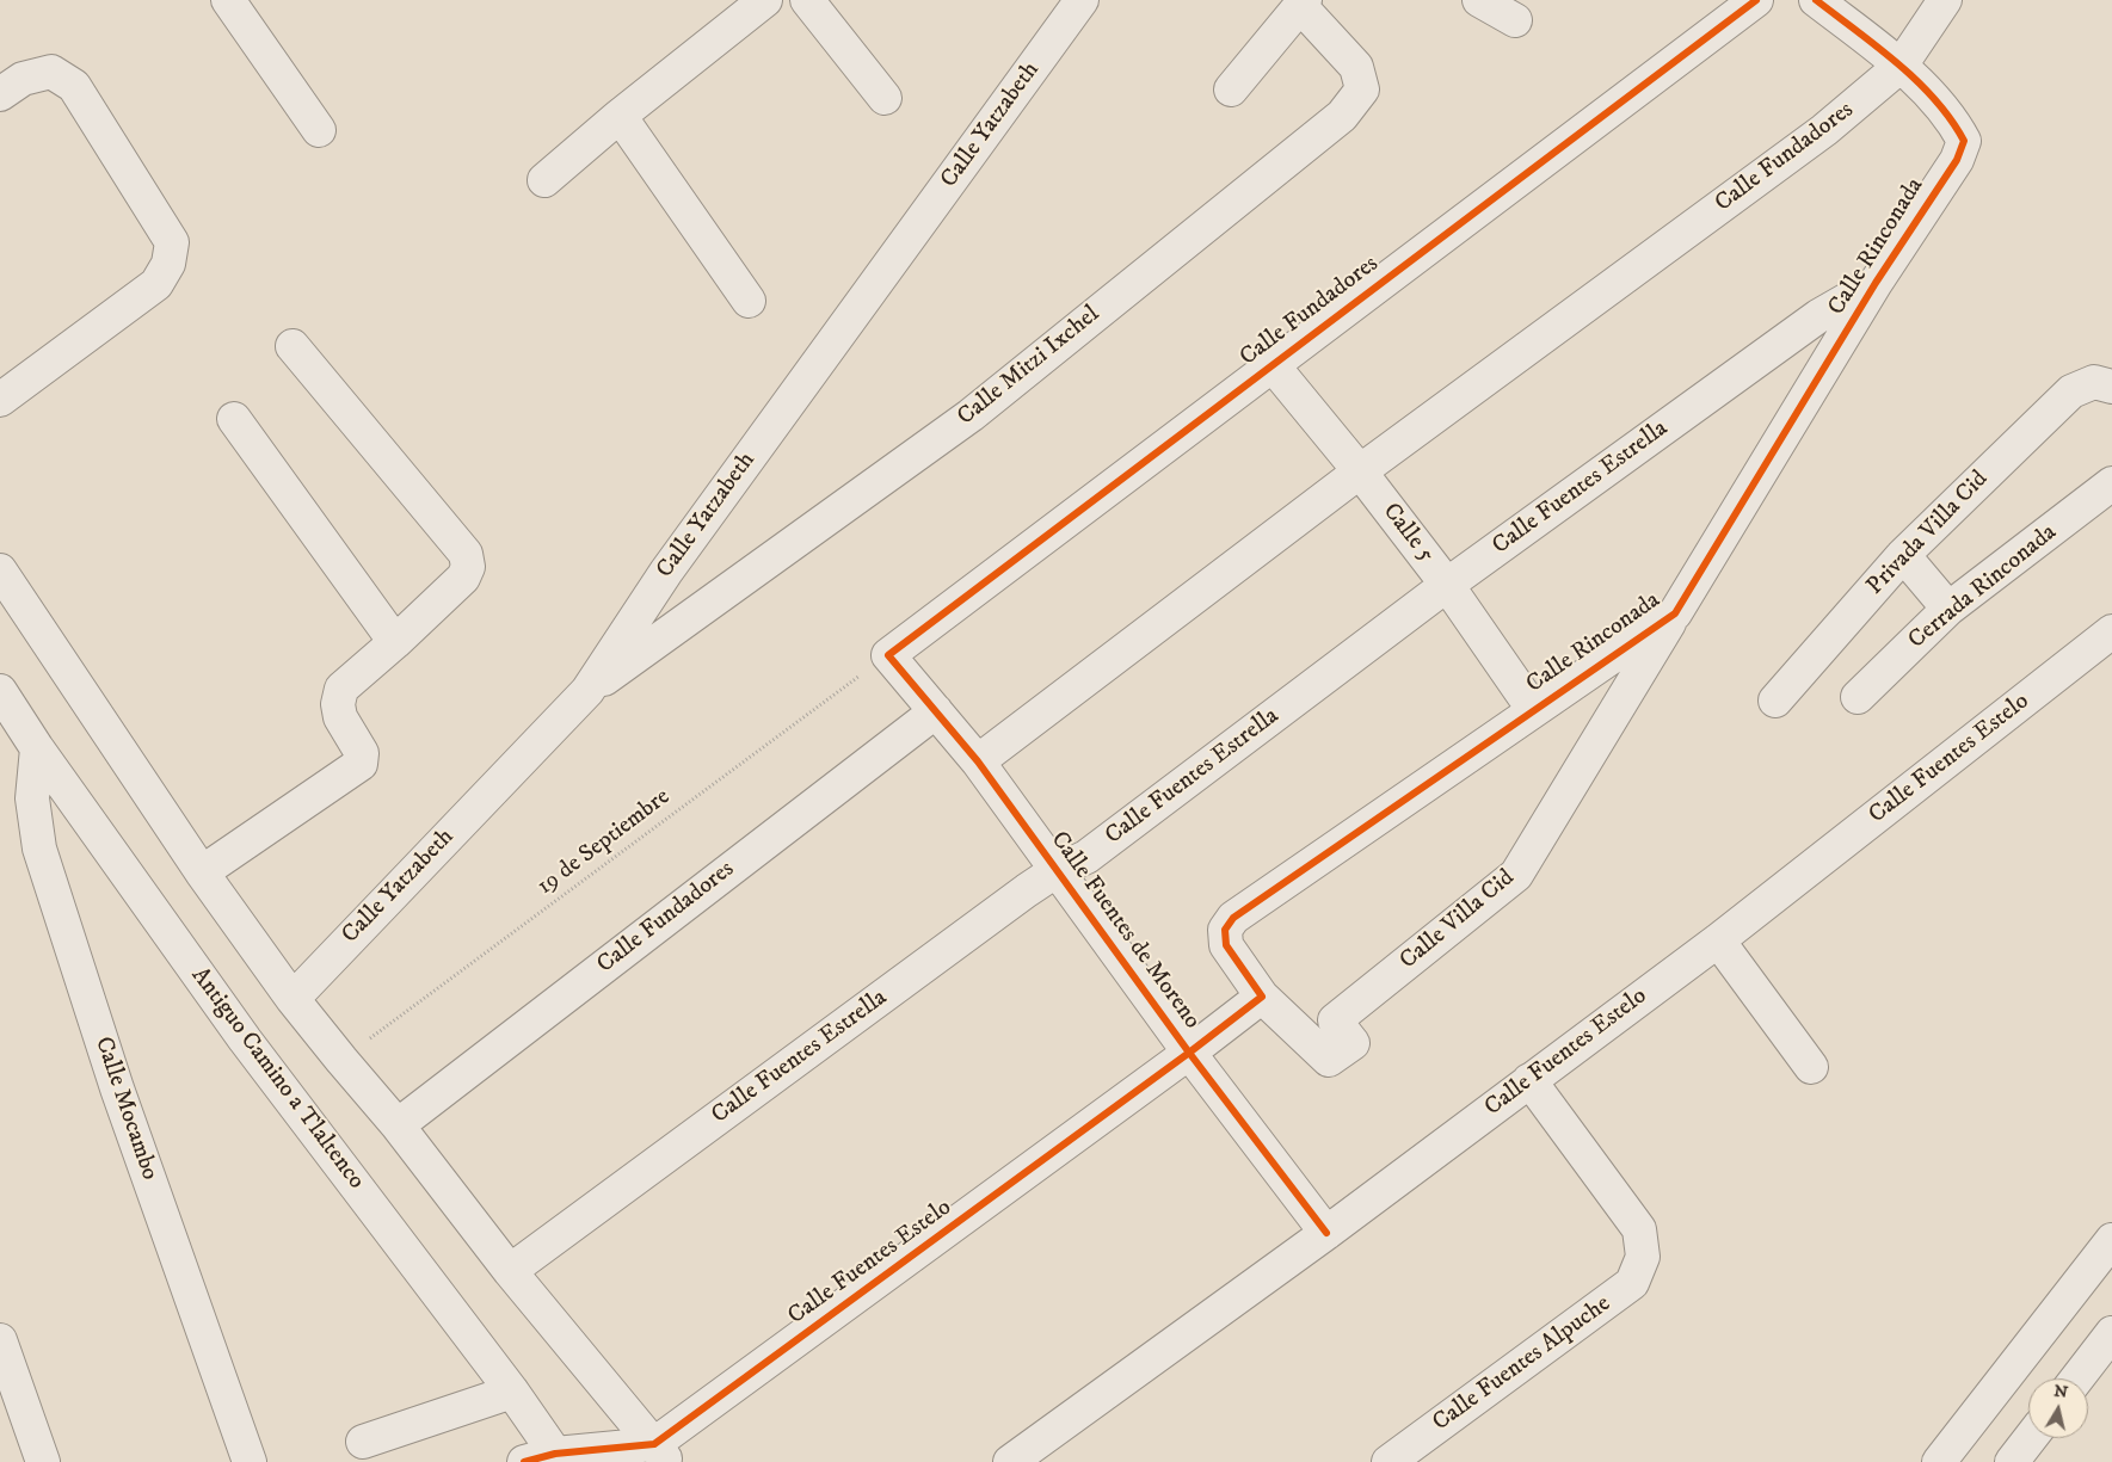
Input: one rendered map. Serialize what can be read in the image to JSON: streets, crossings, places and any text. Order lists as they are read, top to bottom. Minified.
{"streets":{"street":["Calle Yatzabeth","Calle Fundadores","Calle Rinconada","Calle Mitzi Ixchel","Calle Fuentes Estrella","Calle 5","Privada Villa Cid","Cerrada Rinconada","Calle Fuentes Estelo","Calle Villa Cid","Calle Fuentes de Moreno","Antiguo Camino a Tlaltenco","Calle Mocambo","Calle Fuentes Alpuche"],"path":["19 de Septiembre"]},"crossings":[["Calle Yatzabeth","Calle Mitzi Ixchel"],["Calle Fundadores","Calle Rinconada"],["Calle Fundadores","Calle 5"],["Calle Fundadores","19 de Septiembre"],["Calle Fundadores","Calle Fuentes de Moreno"],["Calle Rinconada","Calle Fuentes Estrella"],["Calle Rinconada","Calle 5"],["Calle Rinconada","Calle Villa Cid"],["Calle Fuentes Estrella","Calle 5"],["Calle Fuentes Estrella","Calle Fuentes de Moreno"],["Calle Fuentes Estelo","Calle Fuentes de Moreno"],["Calle Fuentes Estelo","Calle Fuentes Alpuche"],["19 de Septiembre","Calle Fuentes de Moreno"],["Antiguo Camino a Tlaltenco","Calle Mocambo"]],"north":"top"}
